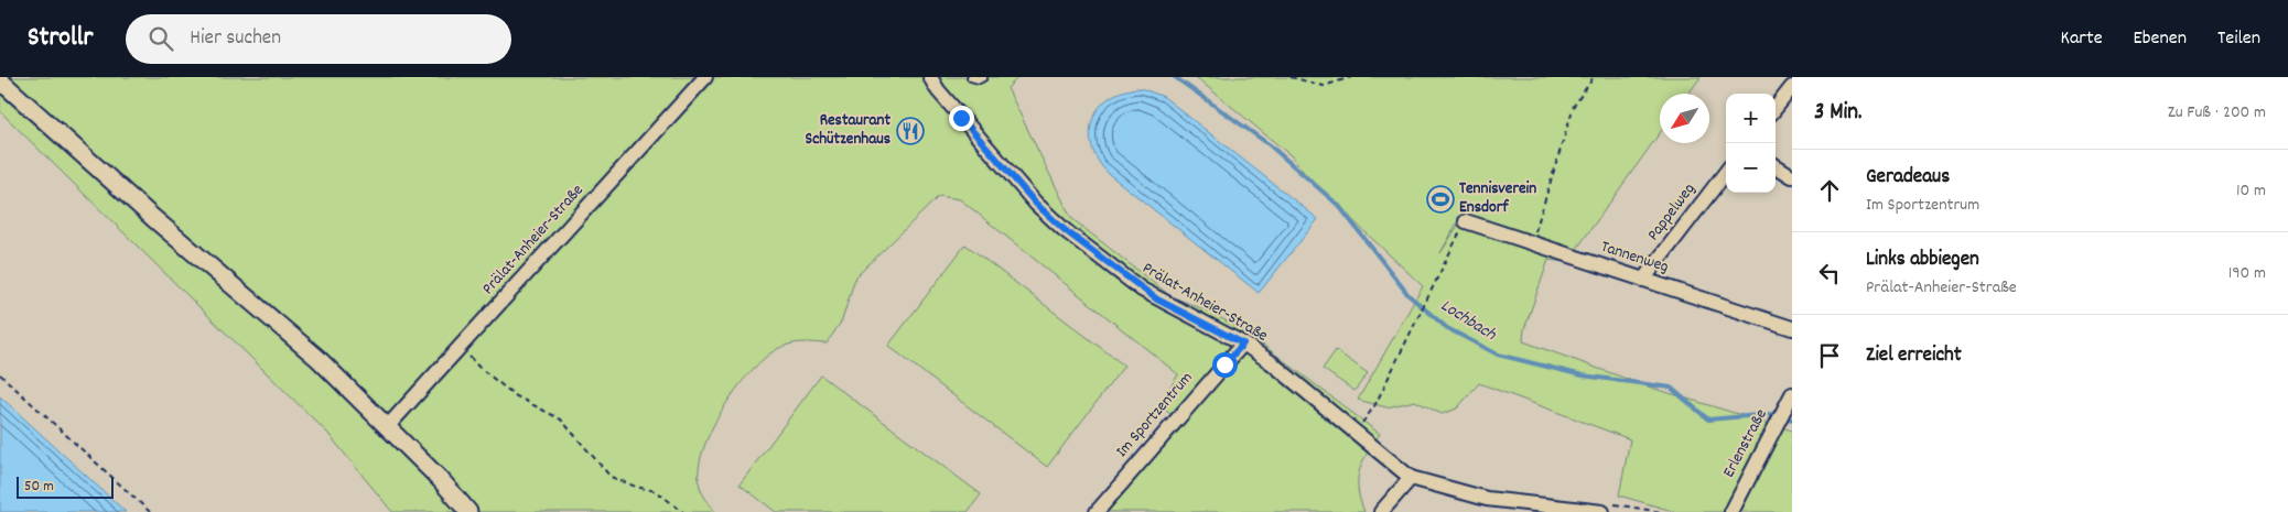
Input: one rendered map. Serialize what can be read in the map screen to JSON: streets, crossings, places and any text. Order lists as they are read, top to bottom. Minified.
{"streets":{"street":["Pappelweg","Prälat-Anheier-Straße","Tannenweg","Im Sportzentrum","Erlenstraße"]},"crossings":[["Pappelweg","Tannenweg"],["Prälat-Anheier-Straße","Im Sportzentrum"]],"water":["Lochbach"],"places":{"restaurant":["Restaurant Schützenhaus"],"sports":["Tennisverein Ensdorf"]},"scale_bar":"50 m","north":"bottom left","page":{"header":"Strollr","search":"Hier suchen","nav":["Karte","Ebenen","Teilen"],"heading":["3 Min.","Zu Fuß · 200 m"],"map_buttons":["+","−"],"list":[["Geradeaus","Im Sportzentrum","10 m"],["Links abbiegen","Prälat-Anheier-Straße","190 m"],"Ziel erreicht"],"scale":"50 m"}}
